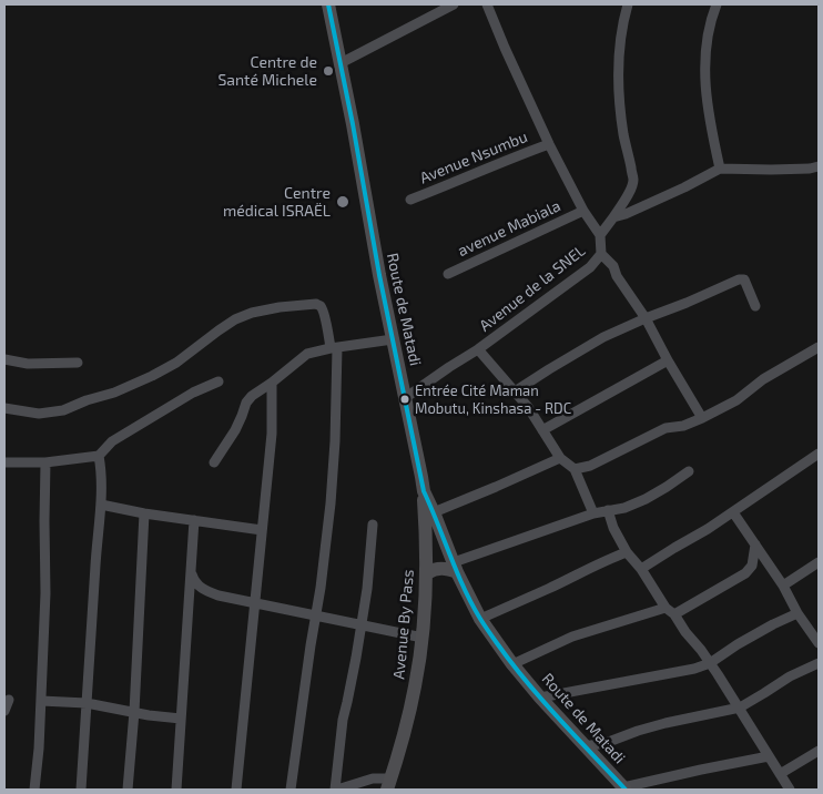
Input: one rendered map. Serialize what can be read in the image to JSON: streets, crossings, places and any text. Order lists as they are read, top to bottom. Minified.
{"streets":{"highway":["Route de Matadi","Avenue By Pass"],"street":["Avenue Nsumbu","avenue Mabiala","Avenue de la SNEL"]},"crossings":[["Avenue de la SNEL","Route de Matadi"],["Route de Matadi","Avenue By Pass"]],"places":["Centre de Santé Michele","Centre médical ISRAËL","Entrée Cité Maman Mobutu, Kinshasa - RDC"]}
